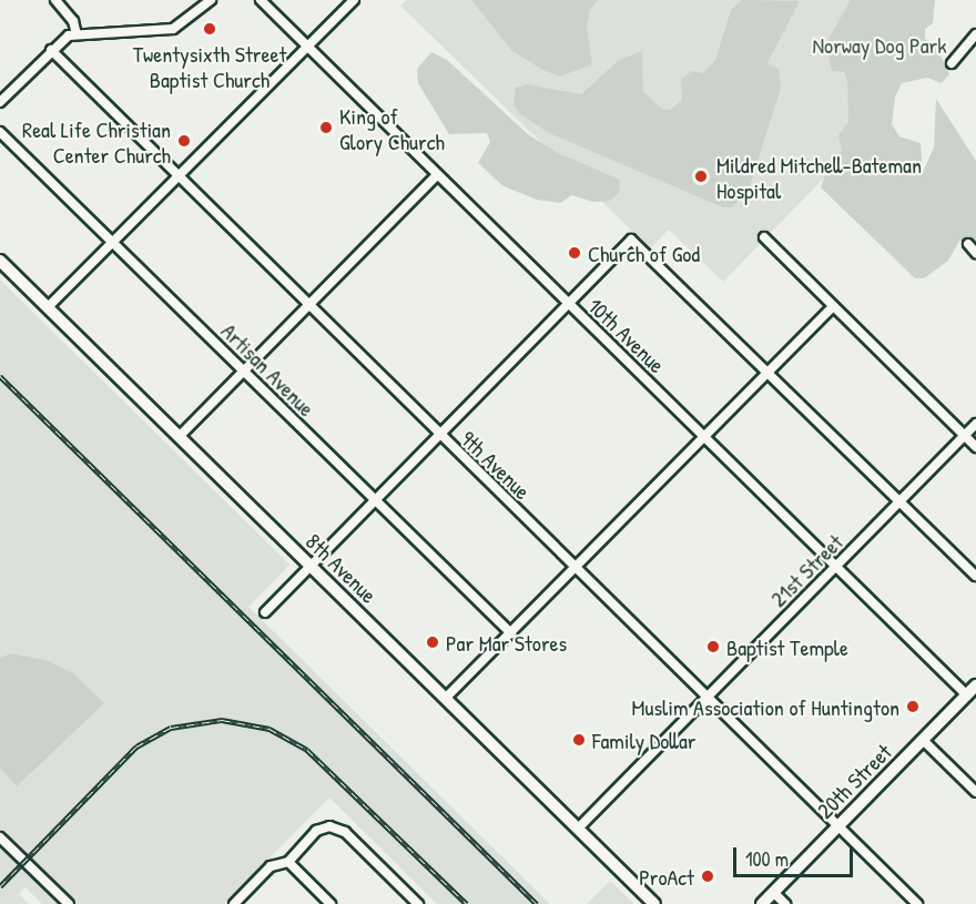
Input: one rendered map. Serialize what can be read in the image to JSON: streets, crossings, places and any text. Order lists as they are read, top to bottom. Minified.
{"streets":{"main road":["8th Avenue","20th Street"],"street":["10th Avenue","Artisan Avenue","9th Avenue","21st Street"]},"crossings":[["10th Avenue","21st Street"],["10th Avenue","20th Street"],["9th Avenue","21st Street"],["9th Avenue","20th Street"],["8th Avenue","21st Street"]],"parks":["Norway Dog Park"],"places":["Twentysixth Street Baptist Church","King of Glory Church","Real Life Christian Center Church","Mildred Mitchell-Bateman Hospital","Church of God","Par Mar Stores","Baptist Temple","Muslim Association of Huntington","Family Dollar","ProAct"],"scale_bar":"100 m"}
